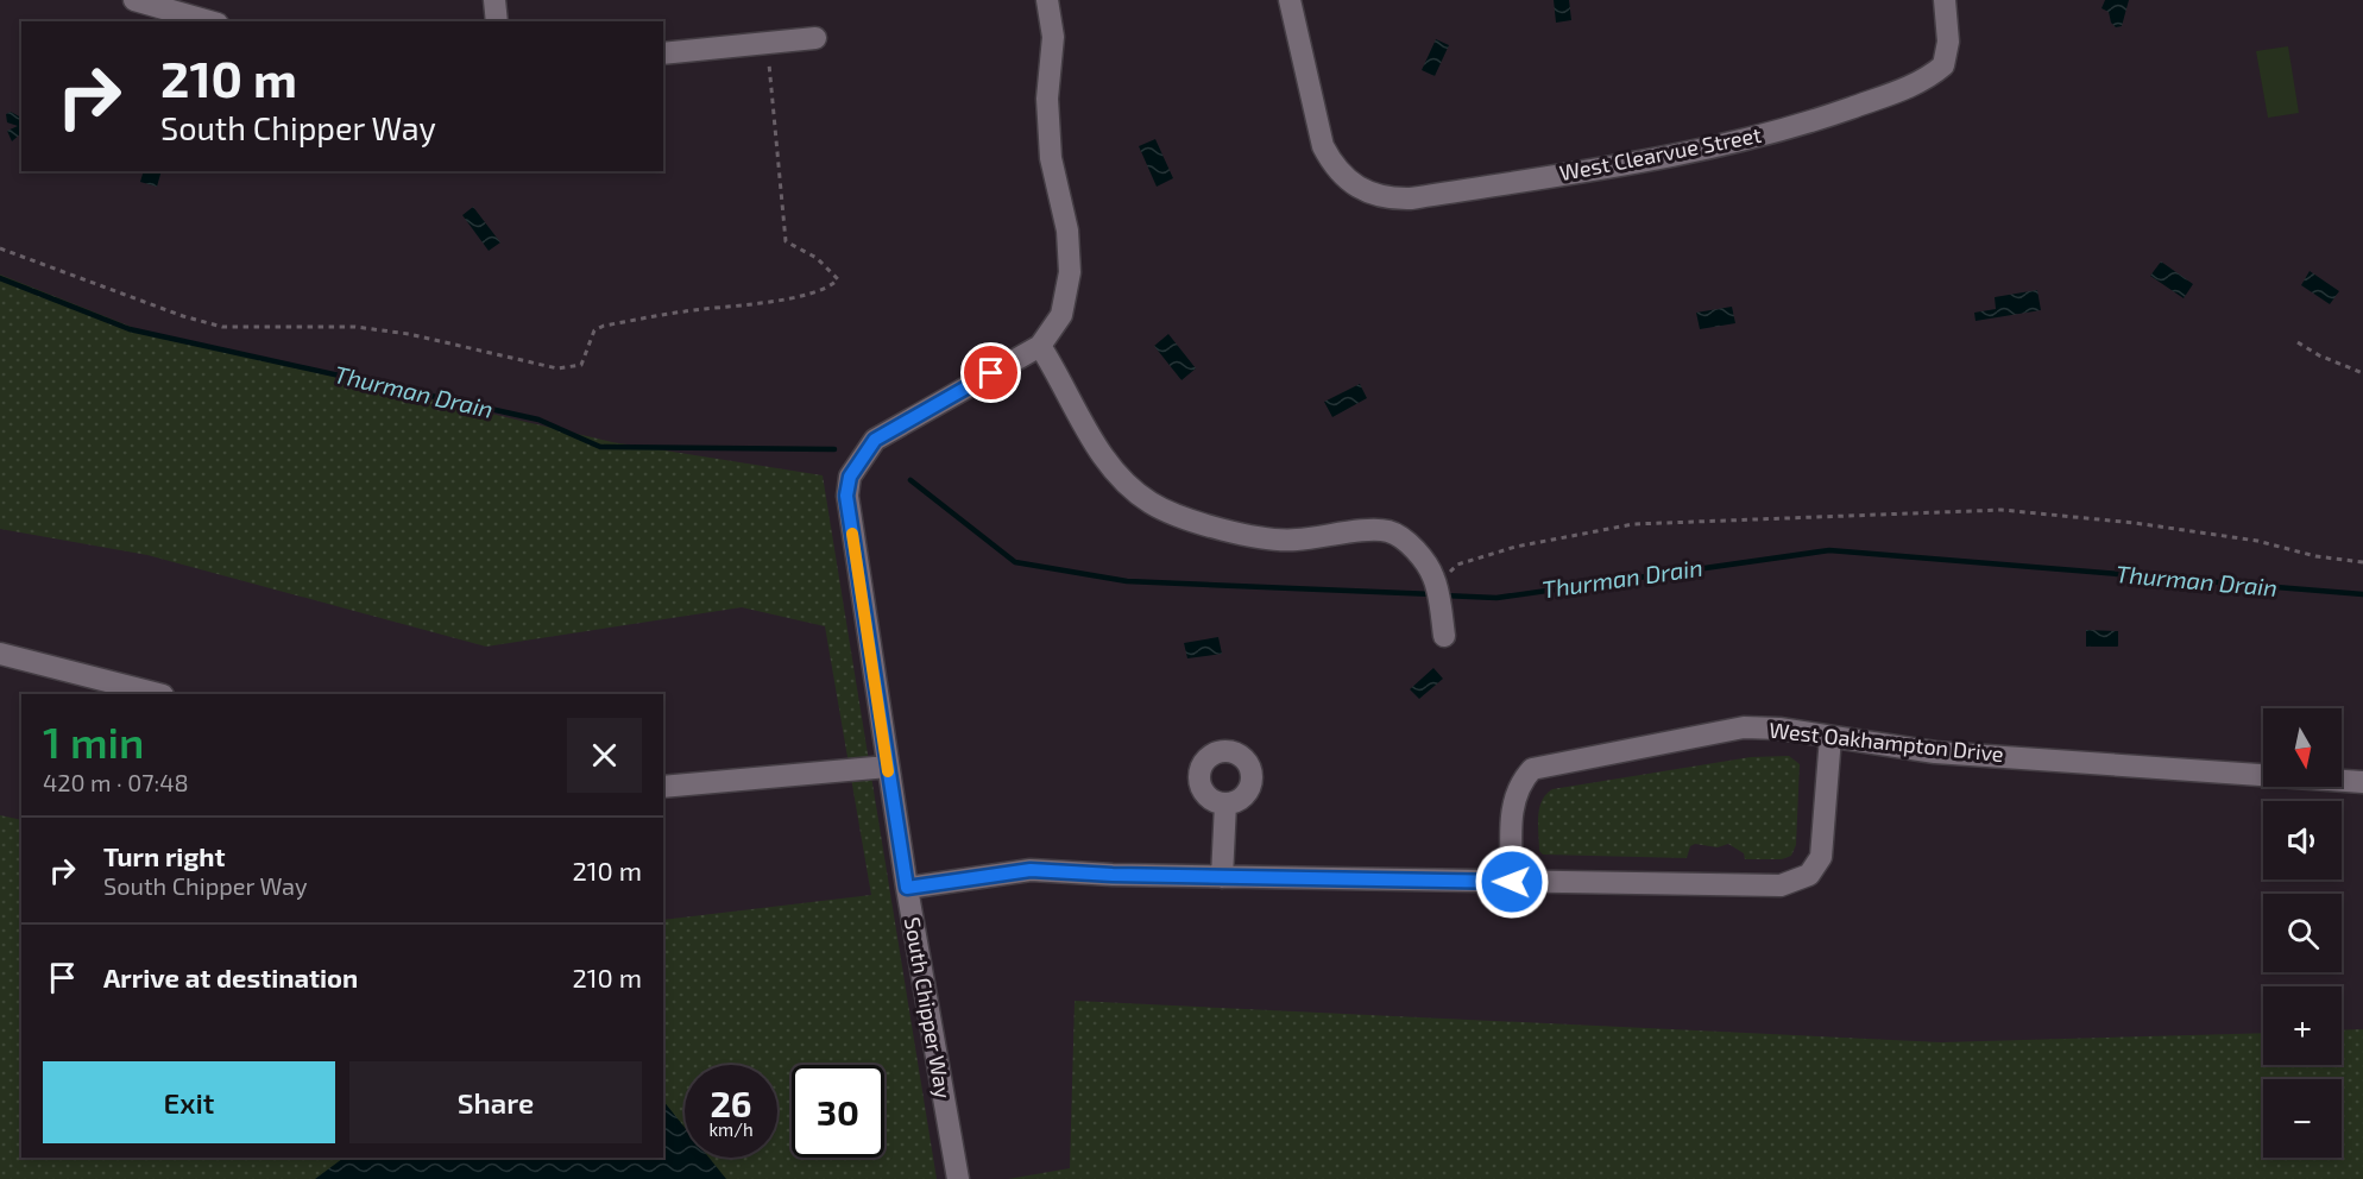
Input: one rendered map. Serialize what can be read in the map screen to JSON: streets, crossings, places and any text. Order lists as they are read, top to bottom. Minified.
{"streets":{"street":["West Clearvue Street","West Oakhampton Drive","South Chipper Way"]},"water":["Thurman Drain"],"north":"bottom","page":{"turn":["210 m","South Chipper Way"],"heading":["1 min","420 m · 07:48"],"map_buttons":["+","−"],"list":[{"name":"Turn right","note":"South Chipper Way","value":"210 m"},{"name":"Arrive at destination","value":"210 m"}],"buttons":["Exit","Share"],"speed":"26 km/h","limit":"30"}}
